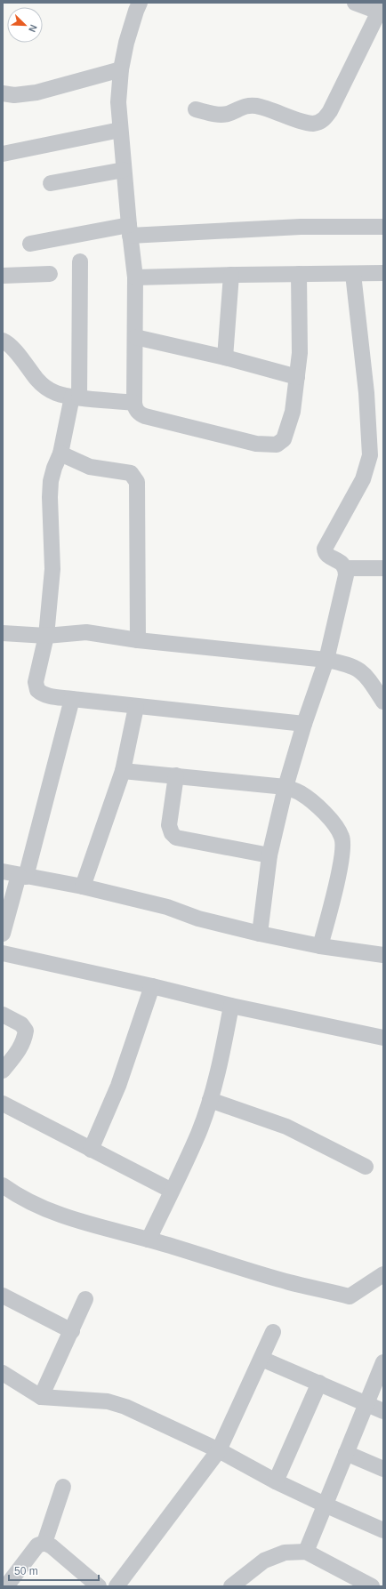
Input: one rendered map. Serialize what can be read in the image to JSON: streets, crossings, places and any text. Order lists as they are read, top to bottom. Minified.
{"scale_bar":"50 m","north":"bottom right"}
